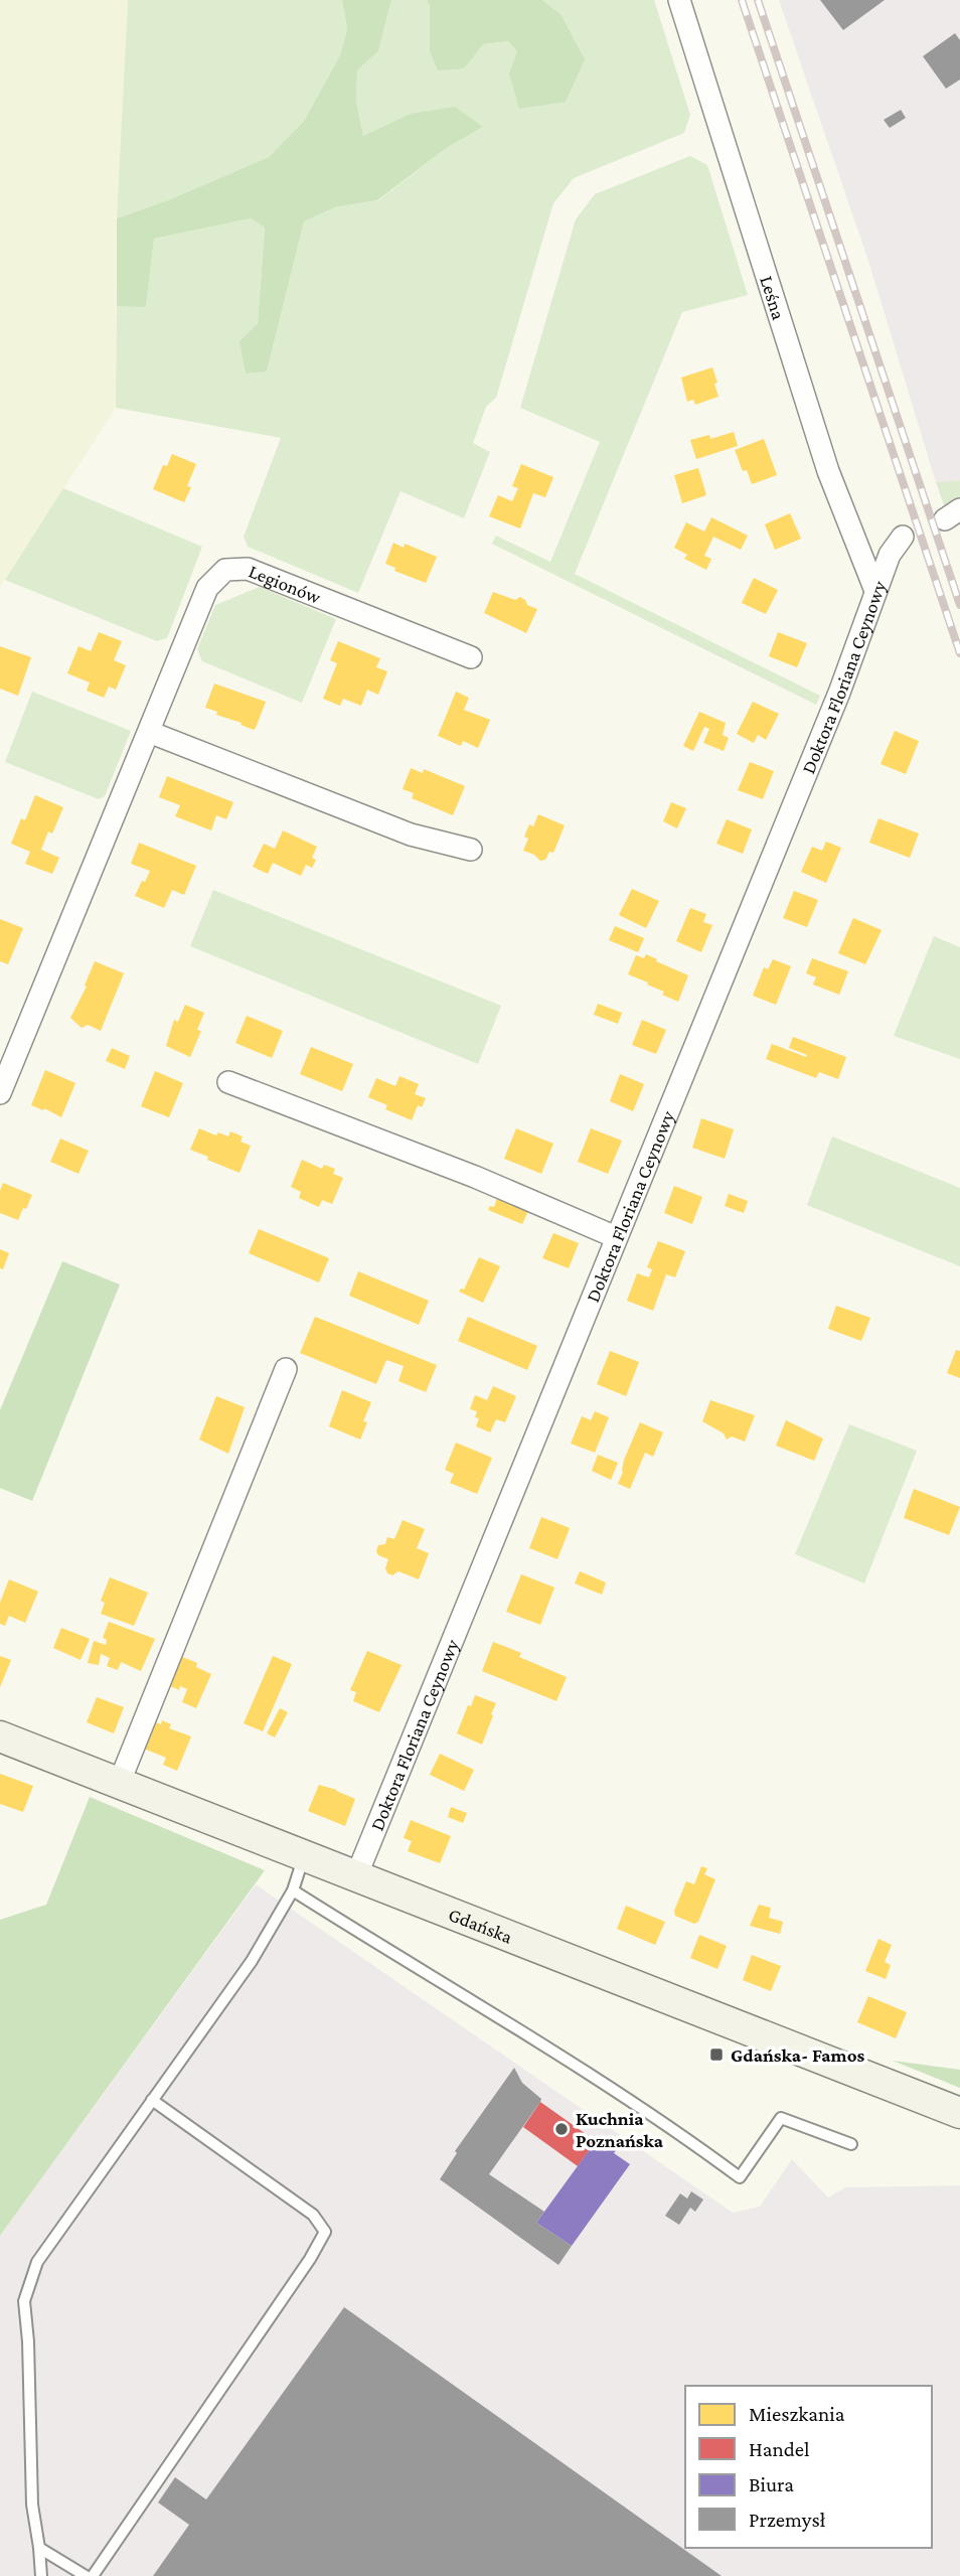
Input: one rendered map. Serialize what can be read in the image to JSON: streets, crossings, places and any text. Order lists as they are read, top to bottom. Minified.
{"streets":{"main road":["Gdańska"],"street":["Leśna","Legionów","Doktora Floriana Ceynowy"]},"crossings":[["Leśna","Doktora Floriana Ceynowy"],["Doktora Floriana Ceynowy","Gdańska"]],"places":{"transit":["Gdańska- Famos"],"other":["Kuchnia Poznańska"]},"legend":["Mieszkania","Handel","Biura","Przemysł"]}
